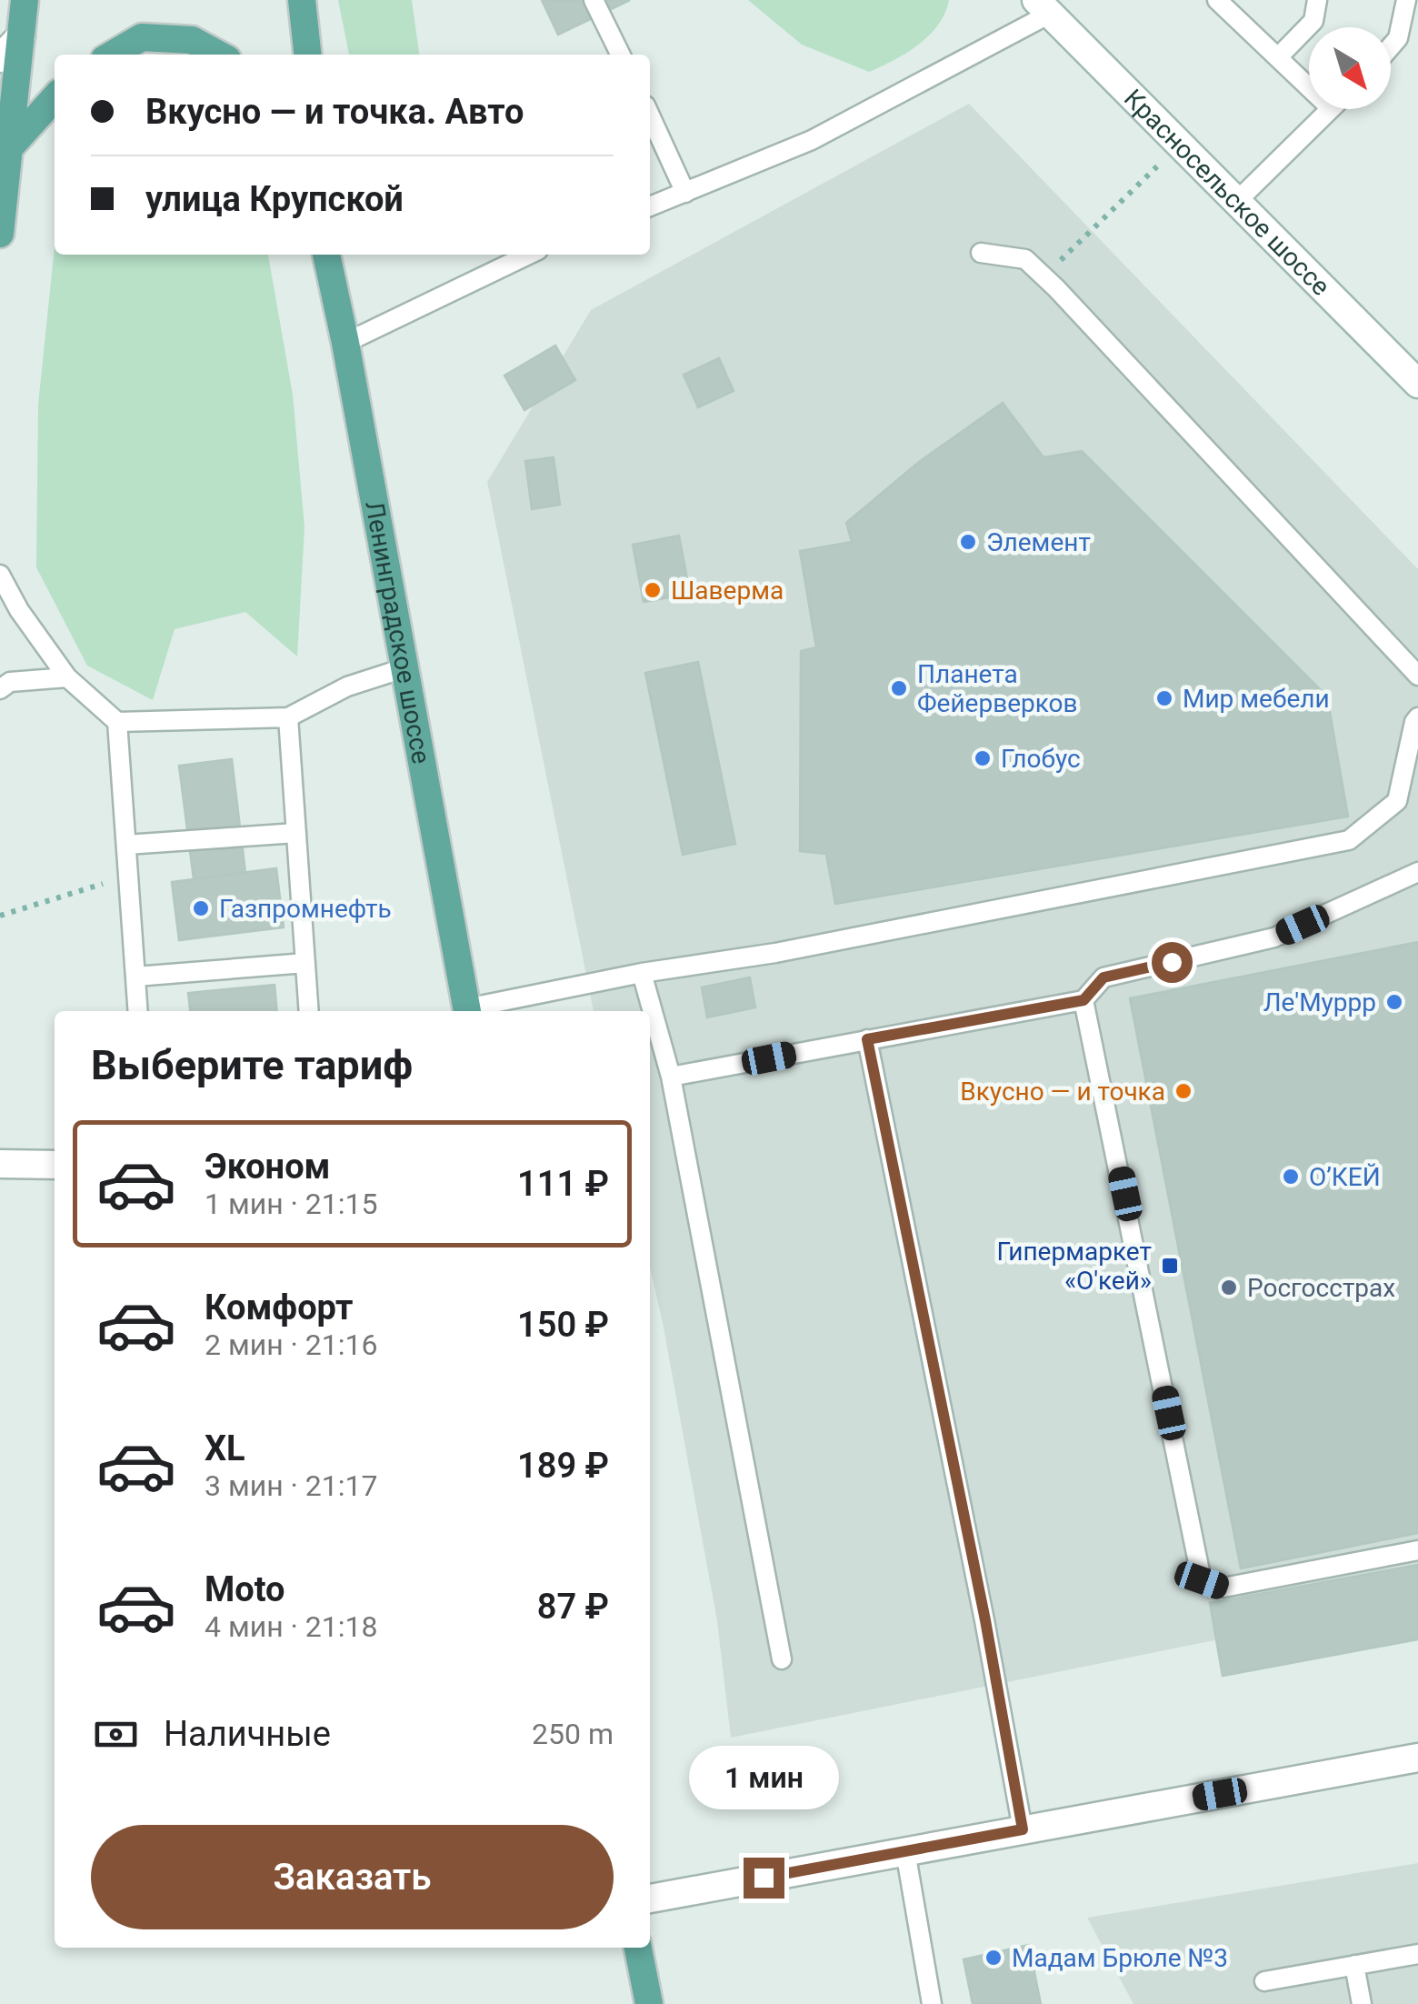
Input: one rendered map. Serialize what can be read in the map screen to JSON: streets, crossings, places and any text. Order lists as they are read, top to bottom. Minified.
{"streets":{"main road":["Ленинградское шоссе"],"street":["Красносельское шоссе"]},"places":{"other":["Элемент","Шаверма","Планета Фейерверков","Мир мебели","Глобус","Газпромнефть","Ле'Муррр","Вкусно — и точка","О’КЕЙ","Росгосстрах","Мадам Брюле №3"],"transit":["Гипермаркет «О'кей»"]},"north":"bottom right","page":{"banner":["Вкусно — и точка. Авто","улица Крупской"],"heading":"Выберите тариф","list":[{"name":"Эконом","note":"1 мин · 21:15","value":"111 ₽"},{"name":"Комфорт","note":"2 мин · 21:16","value":"150 ₽"},{"name":"XL","note":"3 мин · 21:17","value":"189 ₽"},{"name":"Moto","note":"4 мин · 21:18","value":"87 ₽"}],"pay":["Наличные","250 m"],"bubble":"1 мин","buttons":"Заказать"}}
